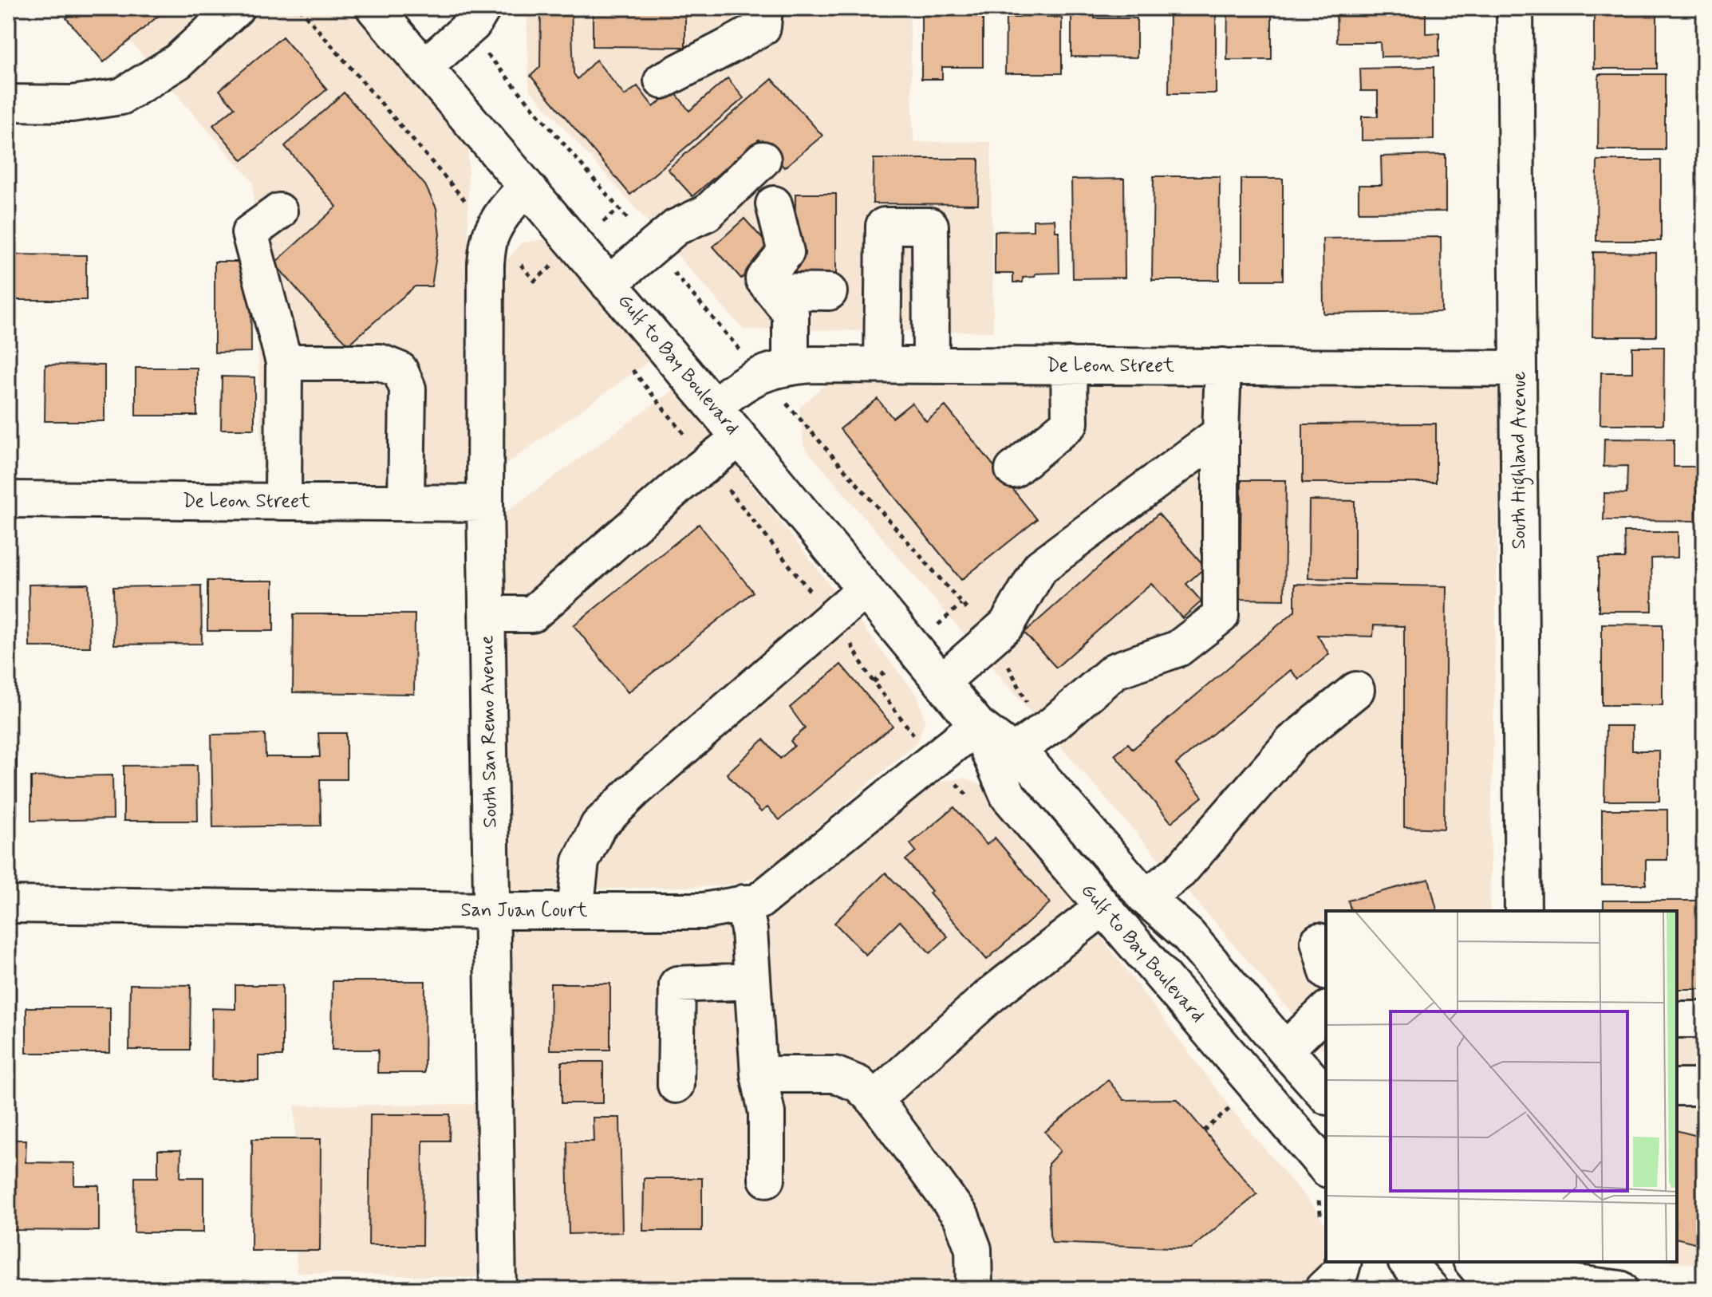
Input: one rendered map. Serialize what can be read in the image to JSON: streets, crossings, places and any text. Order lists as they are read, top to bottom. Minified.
{"streets":{"street":["Gulf to Bay Boulevard","De Leon Street","South Highland Avenue","South San Remo Avenue","San Juan Court"]},"crossings":[["Gulf to Bay Boulevard","De Leon Street"],["Gulf to Bay Boulevard","South San Remo Avenue"],["Gulf to Bay Boulevard","San Juan Court"],["De Leon Street","South Highland Avenue"],["De Leon Street","South San Remo Avenue"],["South San Remo Avenue","San Juan Court"]]}
